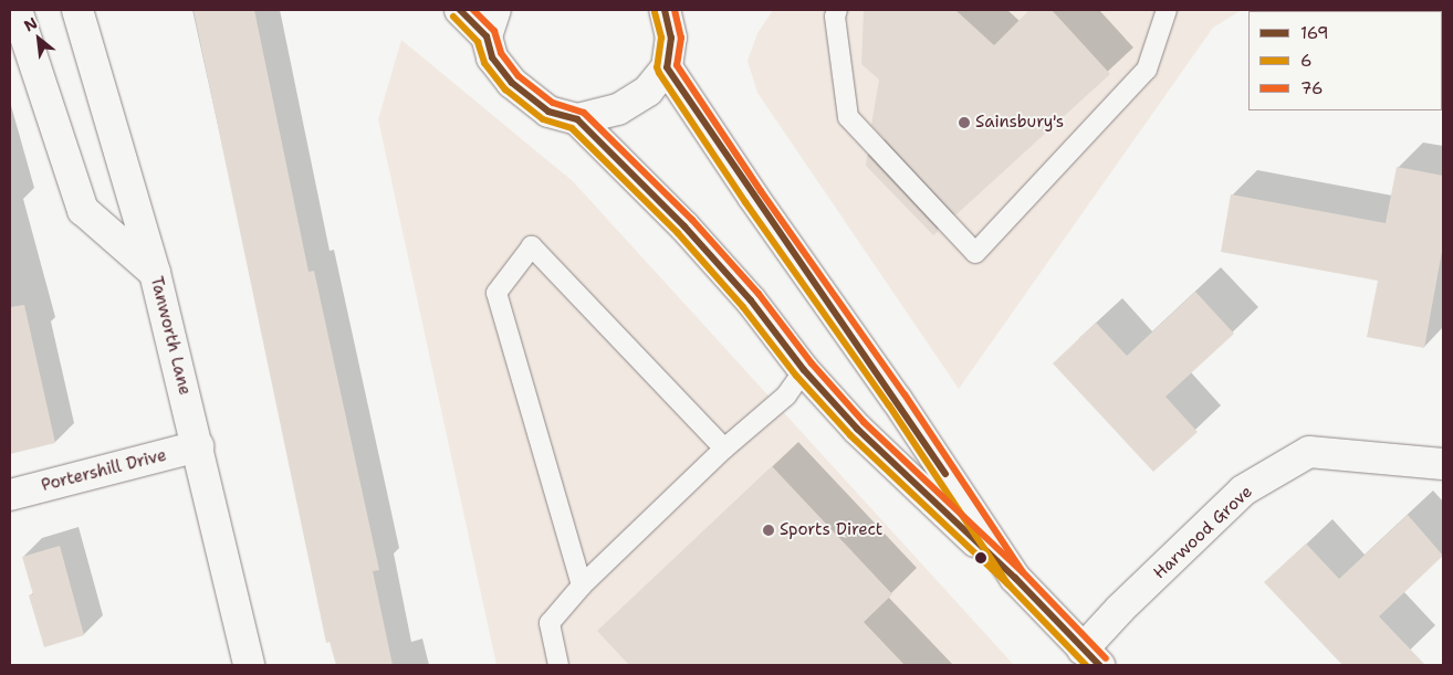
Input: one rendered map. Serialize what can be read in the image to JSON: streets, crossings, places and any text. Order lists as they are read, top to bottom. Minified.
{"streets":{"main road":["Tanworth Lane","Portershill Drive","Harwood Grove"]},"crossings":[["Tanworth Lane","Portershill Drive"]],"places":["Sainsbury's","Sports Direct"],"lines":["transit line 169","transit line 76","transit line 6"],"legend":["169","6","76"],"north":"top left"}
